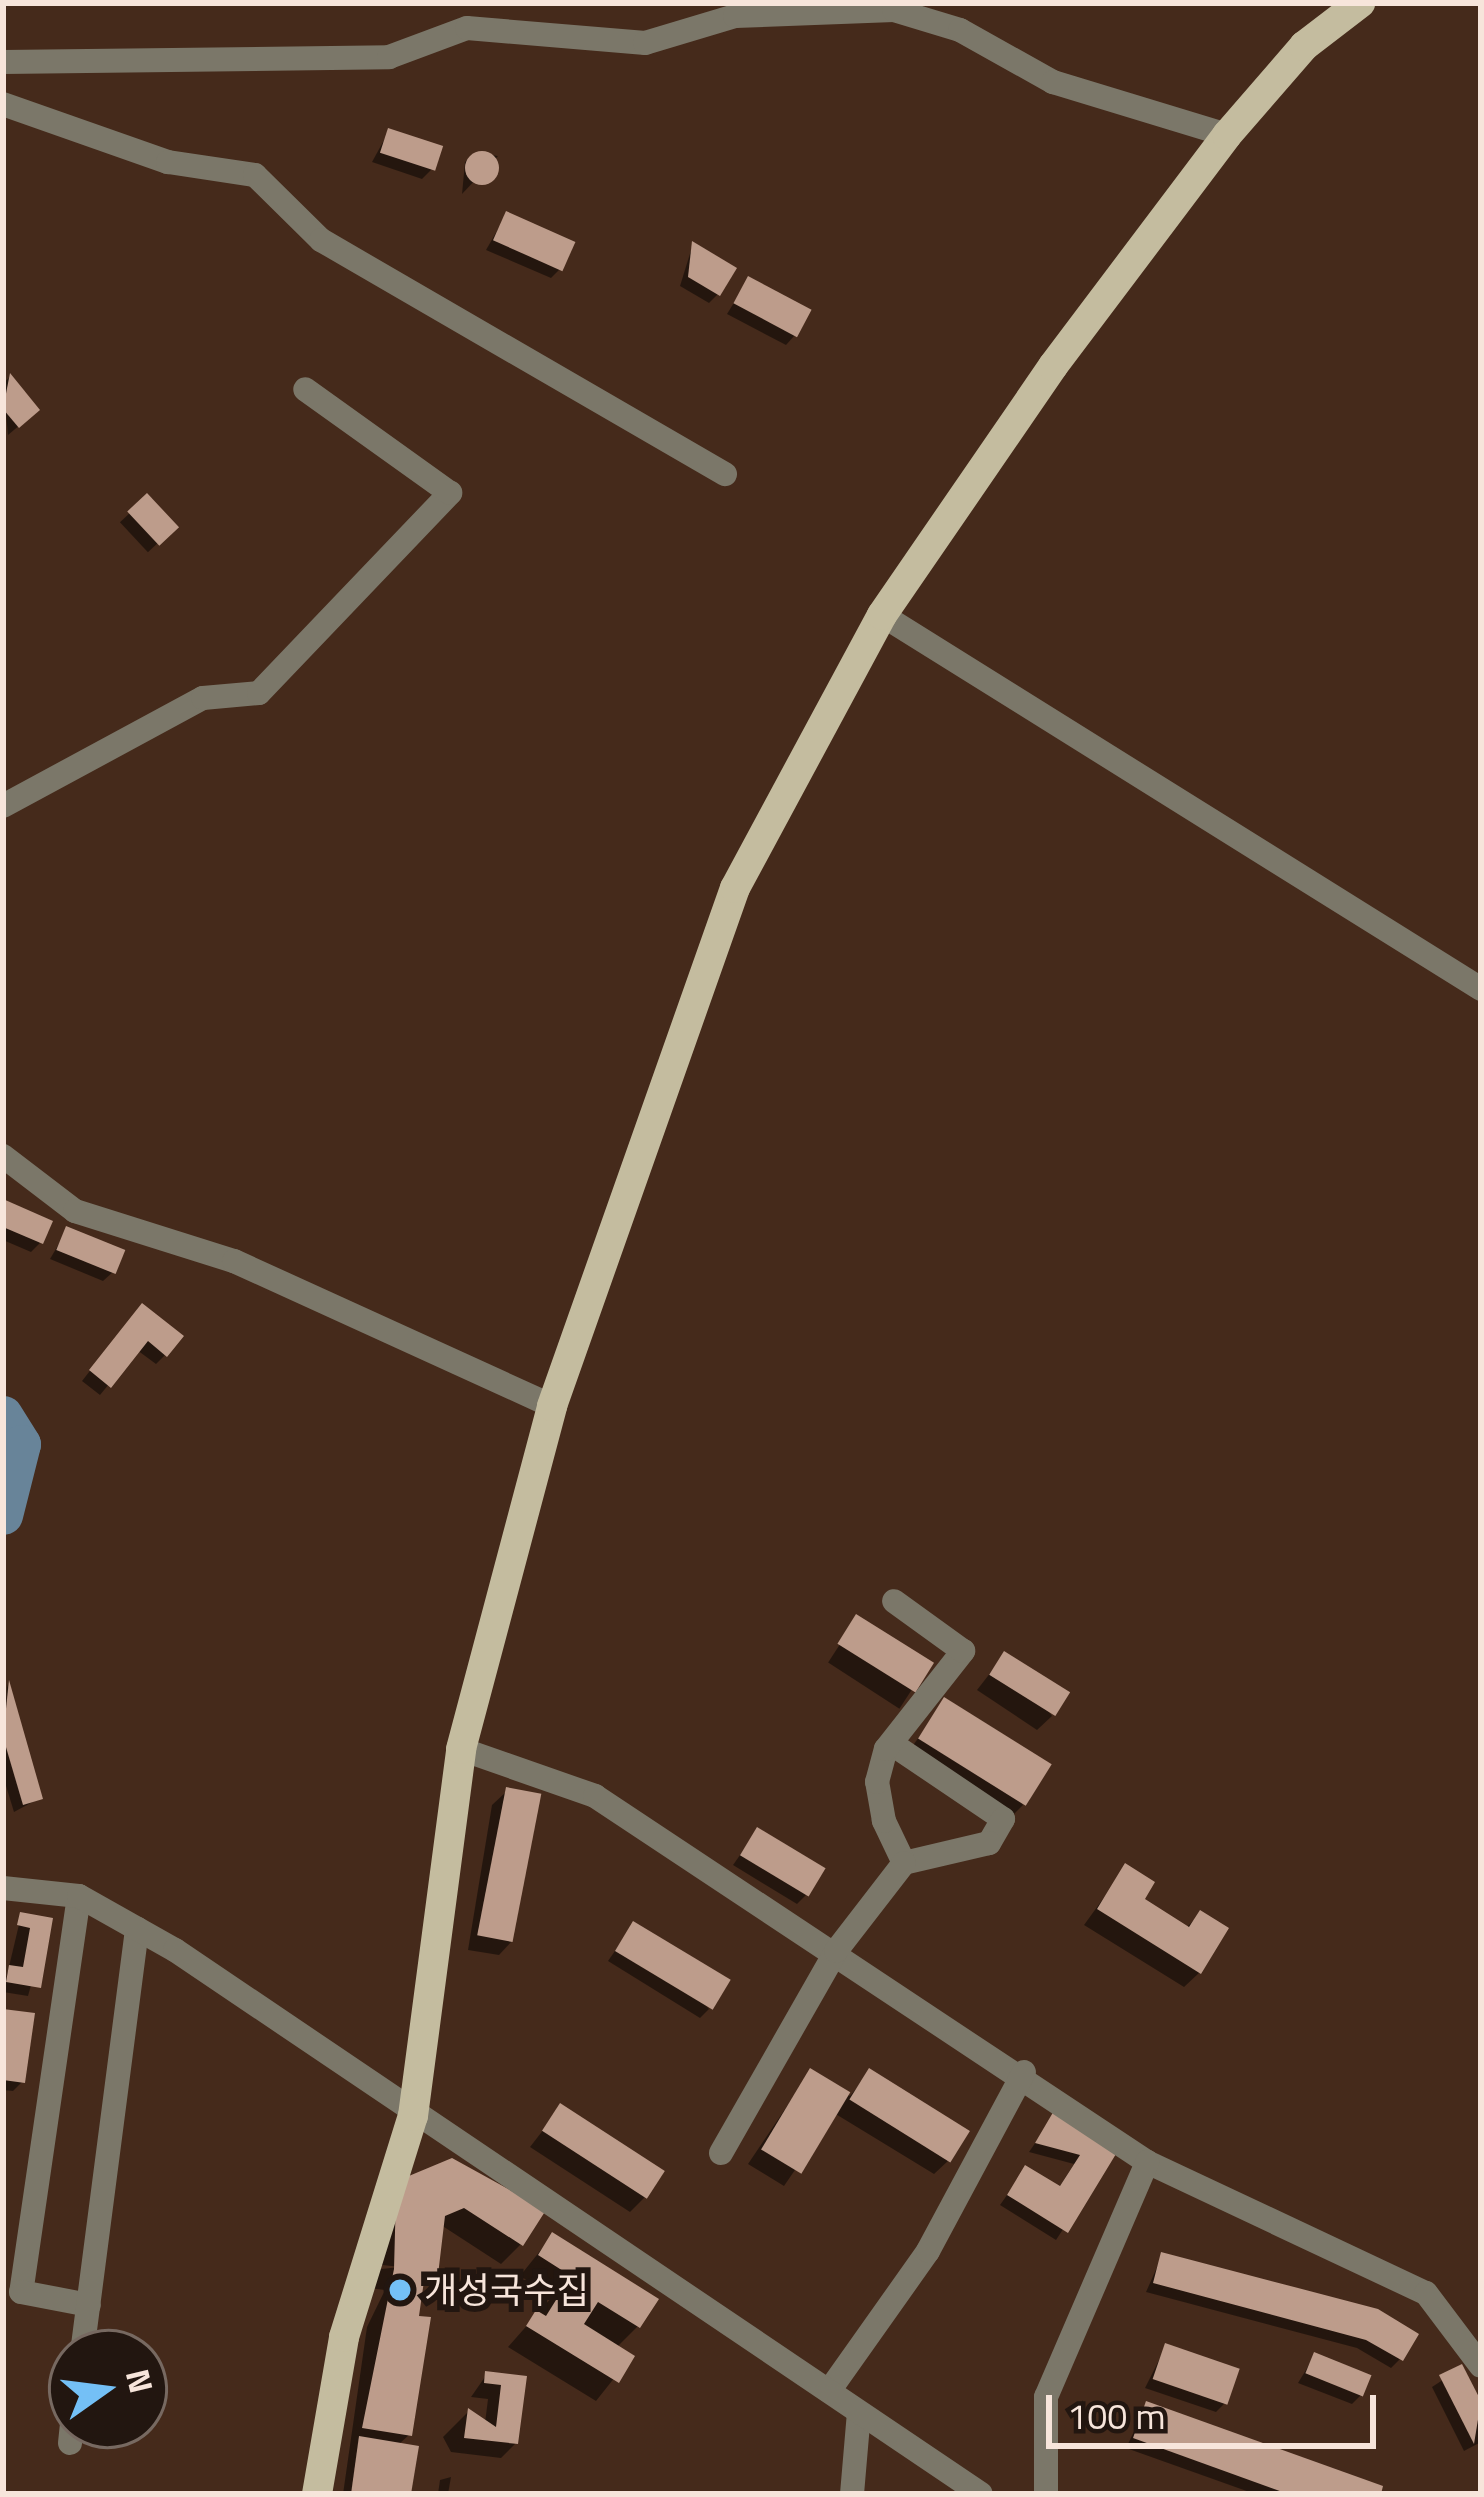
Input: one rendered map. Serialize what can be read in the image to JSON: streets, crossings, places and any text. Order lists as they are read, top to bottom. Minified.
{"places":["개성국수집"],"scale_bar":"100 m","north":"right"}
